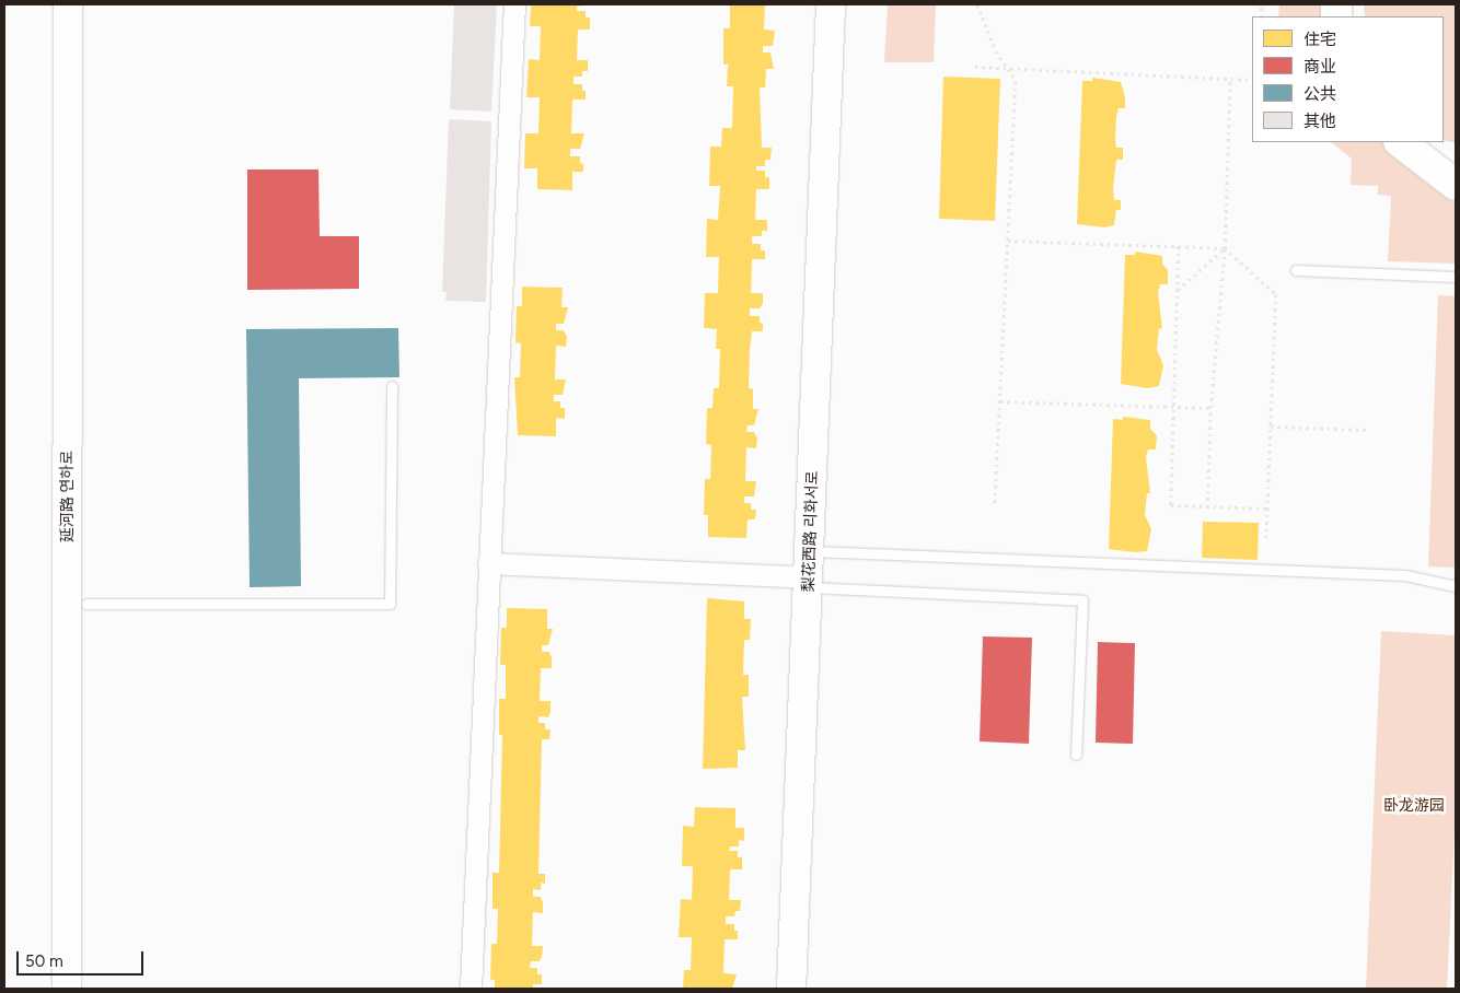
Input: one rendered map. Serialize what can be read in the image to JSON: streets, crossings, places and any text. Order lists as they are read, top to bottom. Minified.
{"streets":{"main road":["延河路 연하로","梨花西路 리화서로"]},"parks":["卧龙游园"],"legend":["住宅","商业","公共","其他"],"scale_bar":"50 m"}
